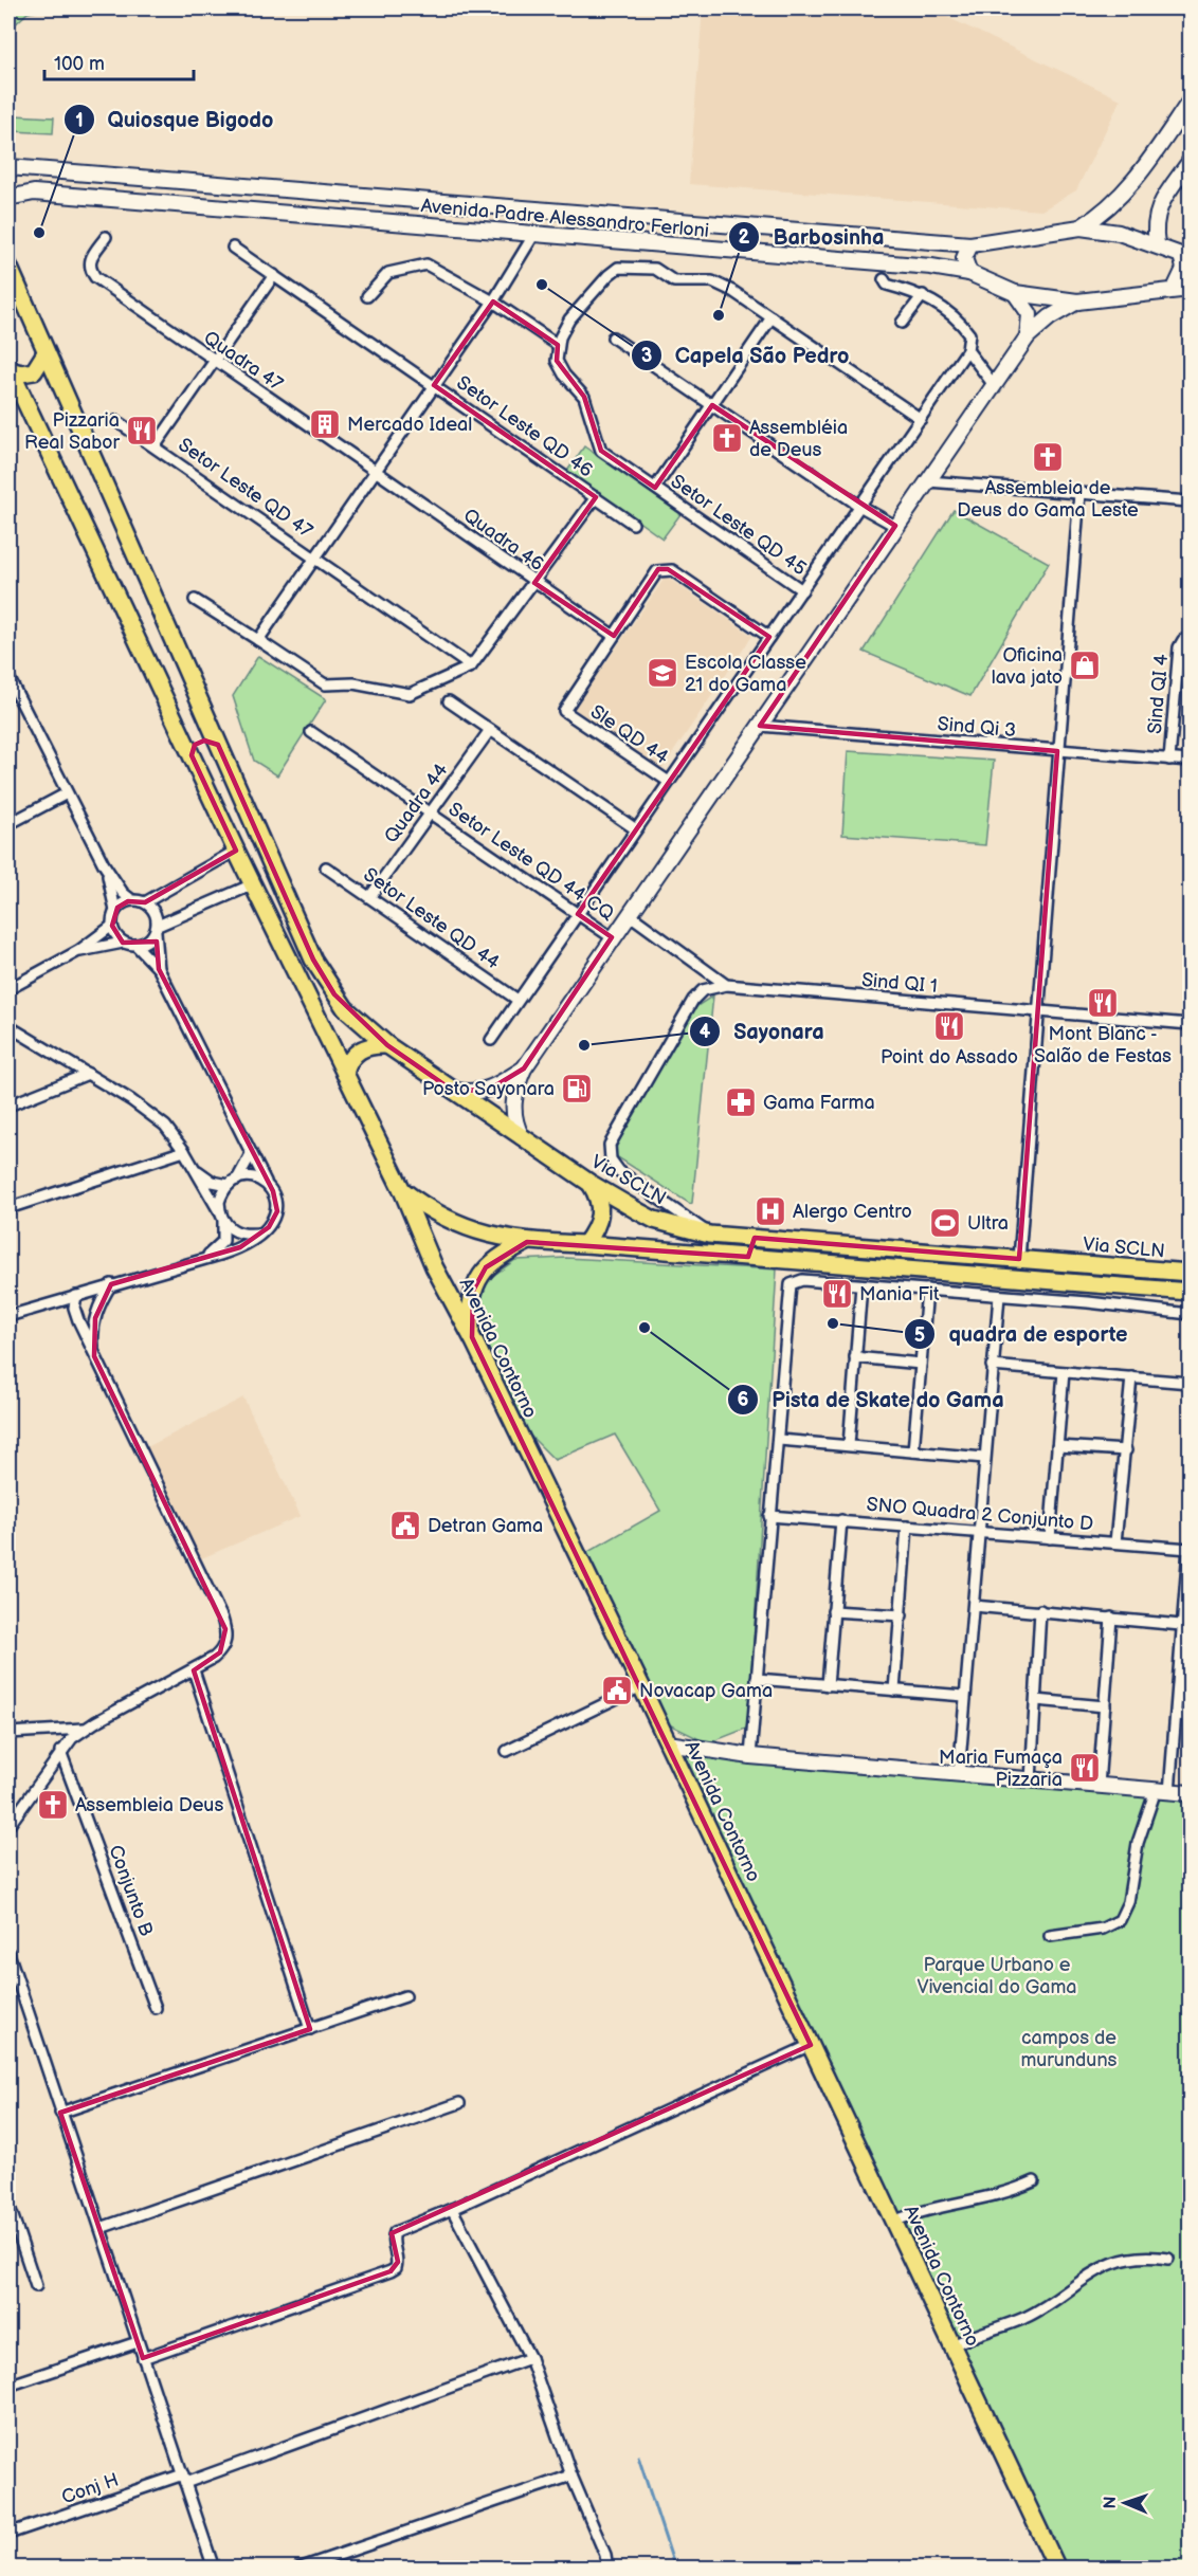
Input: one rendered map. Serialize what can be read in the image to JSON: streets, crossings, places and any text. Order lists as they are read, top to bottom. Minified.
{"streets":{"main road":["Avenida Padre Alessandro Ferloni","Via SCLN","Avenida Contorno"],"street":["Quadra 47","Setor Leste QD 46","Setor Leste QD 47","Setor Leste QD 45","Quadra 46","Sind QI 4","Sind Qi 3","Sle QD 44","Quadra 44","Setor Leste QD 44 CQ","Setor Leste QD 44","Sind QI 1","SNO Quadra 2 Conjunto D","Conjunto B","Conj H"]},"crossings":[["Quadra 47","Setor Leste QD 47"],["Quadra 47","Quadra 46"],["Quadra 46","Sle QD 44"],["Sind QI 4","Sind Qi 3"],["Quadra 44","Setor Leste QD 44 CQ"],["Quadra 44","Setor Leste QD 44"],["Via SCLN","Avenida Contorno"]],"parks":["Parque Urbano e Vivencial do Gama","campos de murunduns"],"places":{"other":["Quiosque Bigodo","Capela São Pedro","Barbosinha","Sayonara","quadra de esporte","Pista de Skate do Gama"],"building":["Mercado Ideal"],"restaurant":["Pizzaria Real Sabor","Mont Blanc - Salão de Festas","Point do Assado","Mania Fit","Maria Fumaça Pizzaria"],"church":["Assembléia de Deus","Assembleia de Deus do Gama Leste","Assembleia Deus"],"shop":["Oficina lava jato"],"school or university":["Escola Classe 21 do Gama"],"fuel station":["Posto Sayonara"],"pharmacy":["Gama Farma"],"hospital":["Alergo Centro"],"sports":["Ultra"],"public building":["Detran Gama","Novacap Gama"]},"scale_bar":"100 m","north":"left"}
